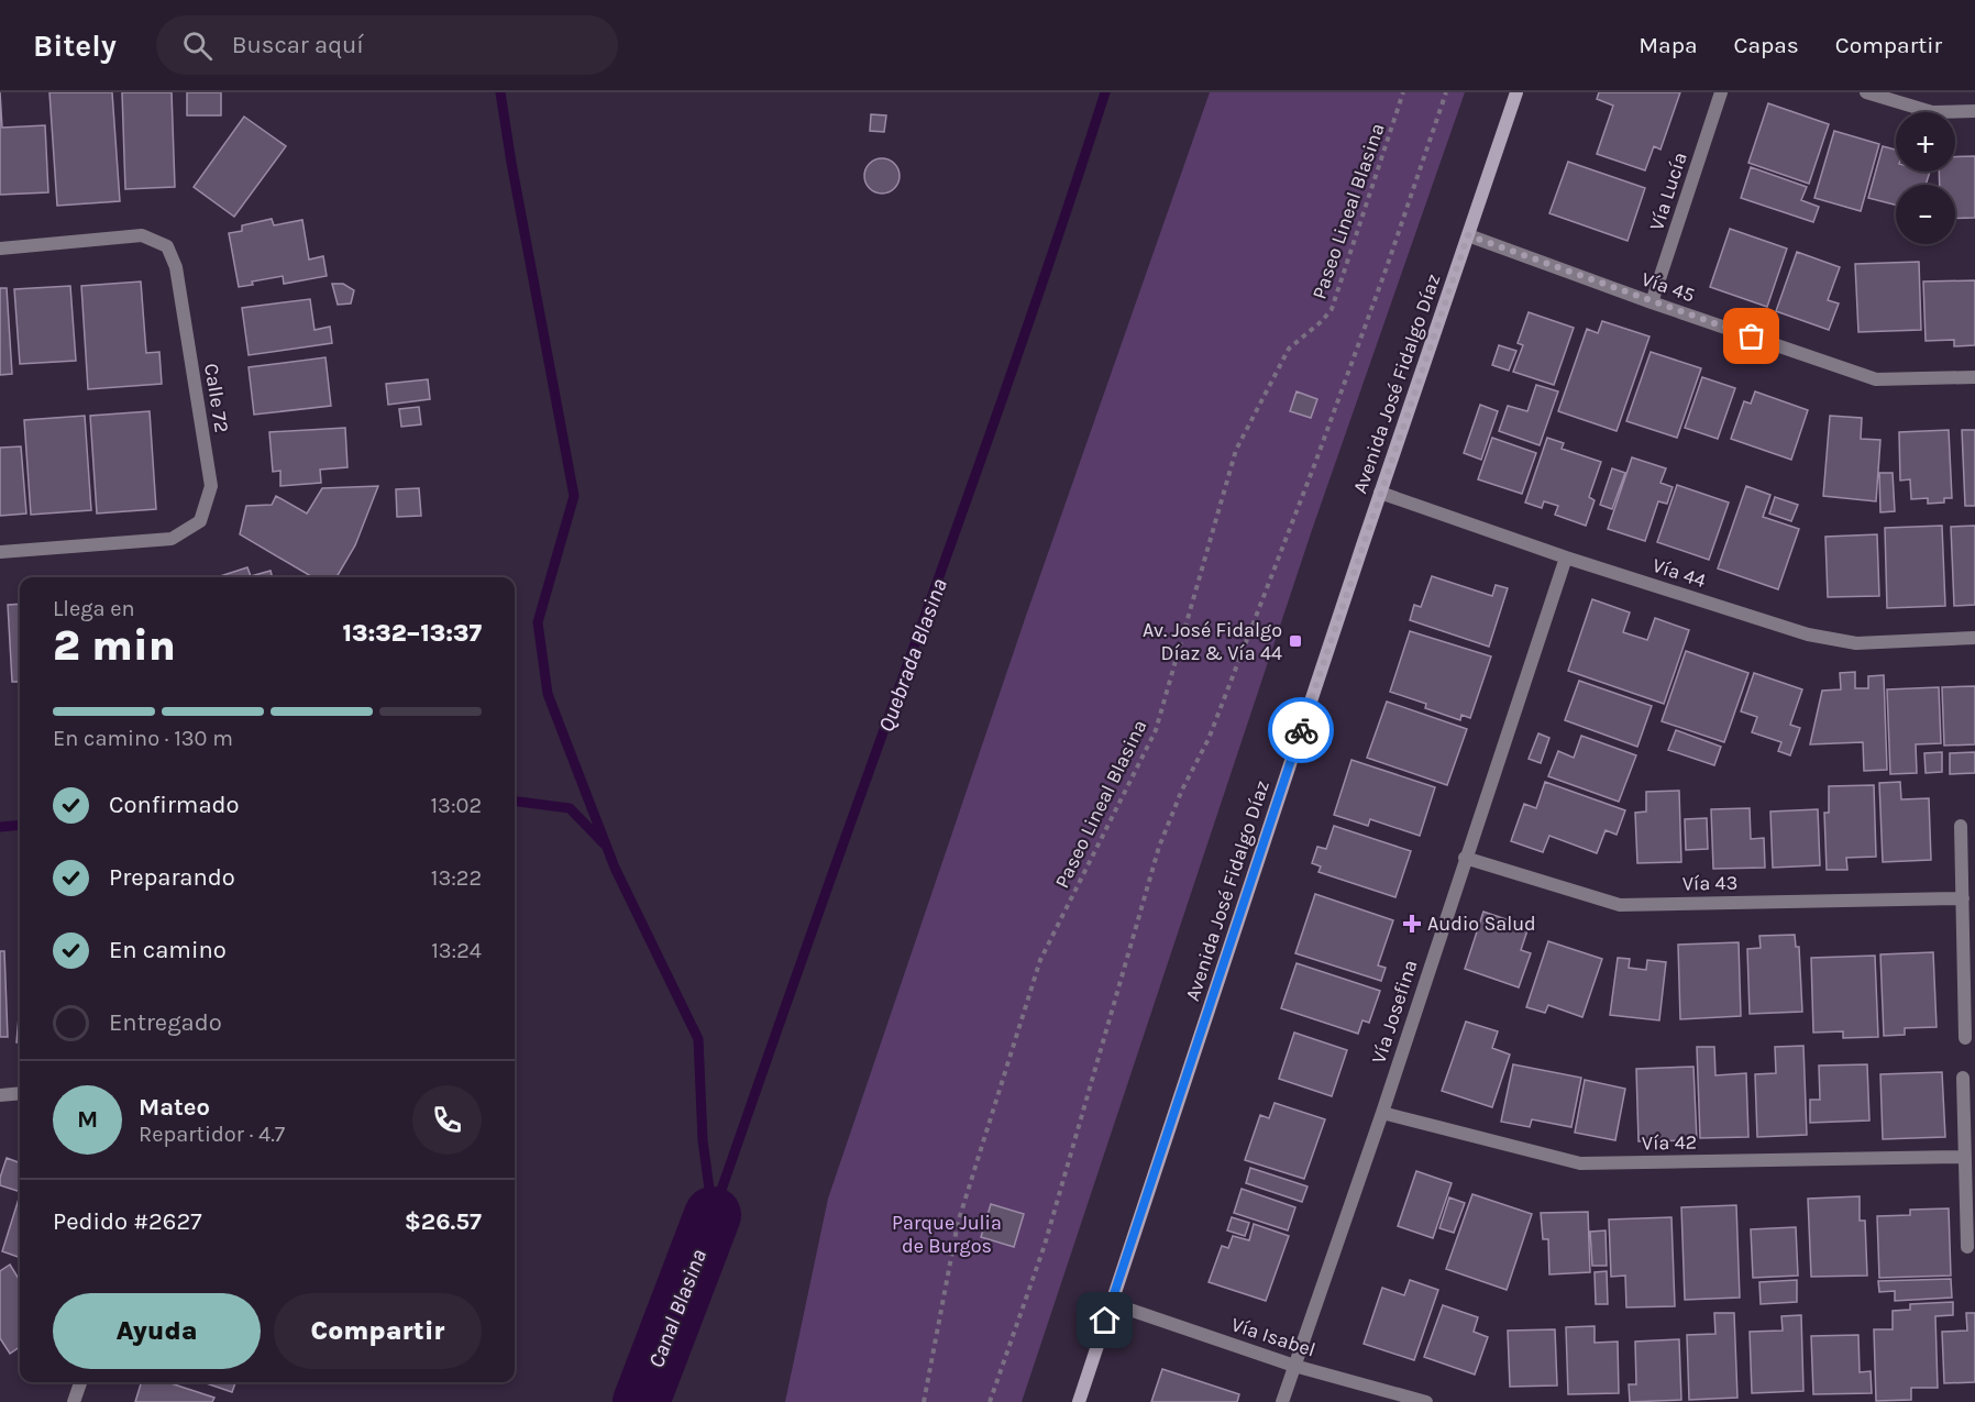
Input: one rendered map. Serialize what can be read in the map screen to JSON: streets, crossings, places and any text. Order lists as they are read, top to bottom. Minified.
{"streets":{"street":["Vía Lucía","Vía 45","Avenida José Fidalgo Díaz","Calle 72","Vía 44","Vía 43","Vía Josefina","Vía 42","Vía Isabel"],"path":["Paseo Lineal Blasina"]},"crossings":[["Vía Lucía","Vía 45"],["Vía 45","Avenida José Fidalgo Díaz"],["Avenida José Fidalgo Díaz","Vía 44"],["Avenida José Fidalgo Díaz","Vía Isabel"],["Vía 44","Vía Josefina"],["Vía 43","Vía Josefina"],["Vía Josefina","Vía 42"],["Vía Josefina","Vía Isabel"]],"water":["Quebrada Blasina","Canal Blasina"],"parks":["Parque Julia de Burgos"],"places":{"transit":["Av. José Fidalgo Díaz & Vía 44"],"health":["Audio Salud"]},"page":{"header":"Bitely","search":"Buscar aquí","nav":["Mapa","Capas","Compartir"],"map_buttons":["+","−"],"heading":["2 min","Llega en","13:32–13:37"],"panel":["Mateo","Repartidor · 4.7","Pedido #2627","$26.57"],"bar":"En camino · 130 m","list":[["Confirmado","13:02"],["Preparando","13:22"],["En camino","13:24"],"Entregado"],"round":"M","buttons":["Ayuda","Compartir"]}}
